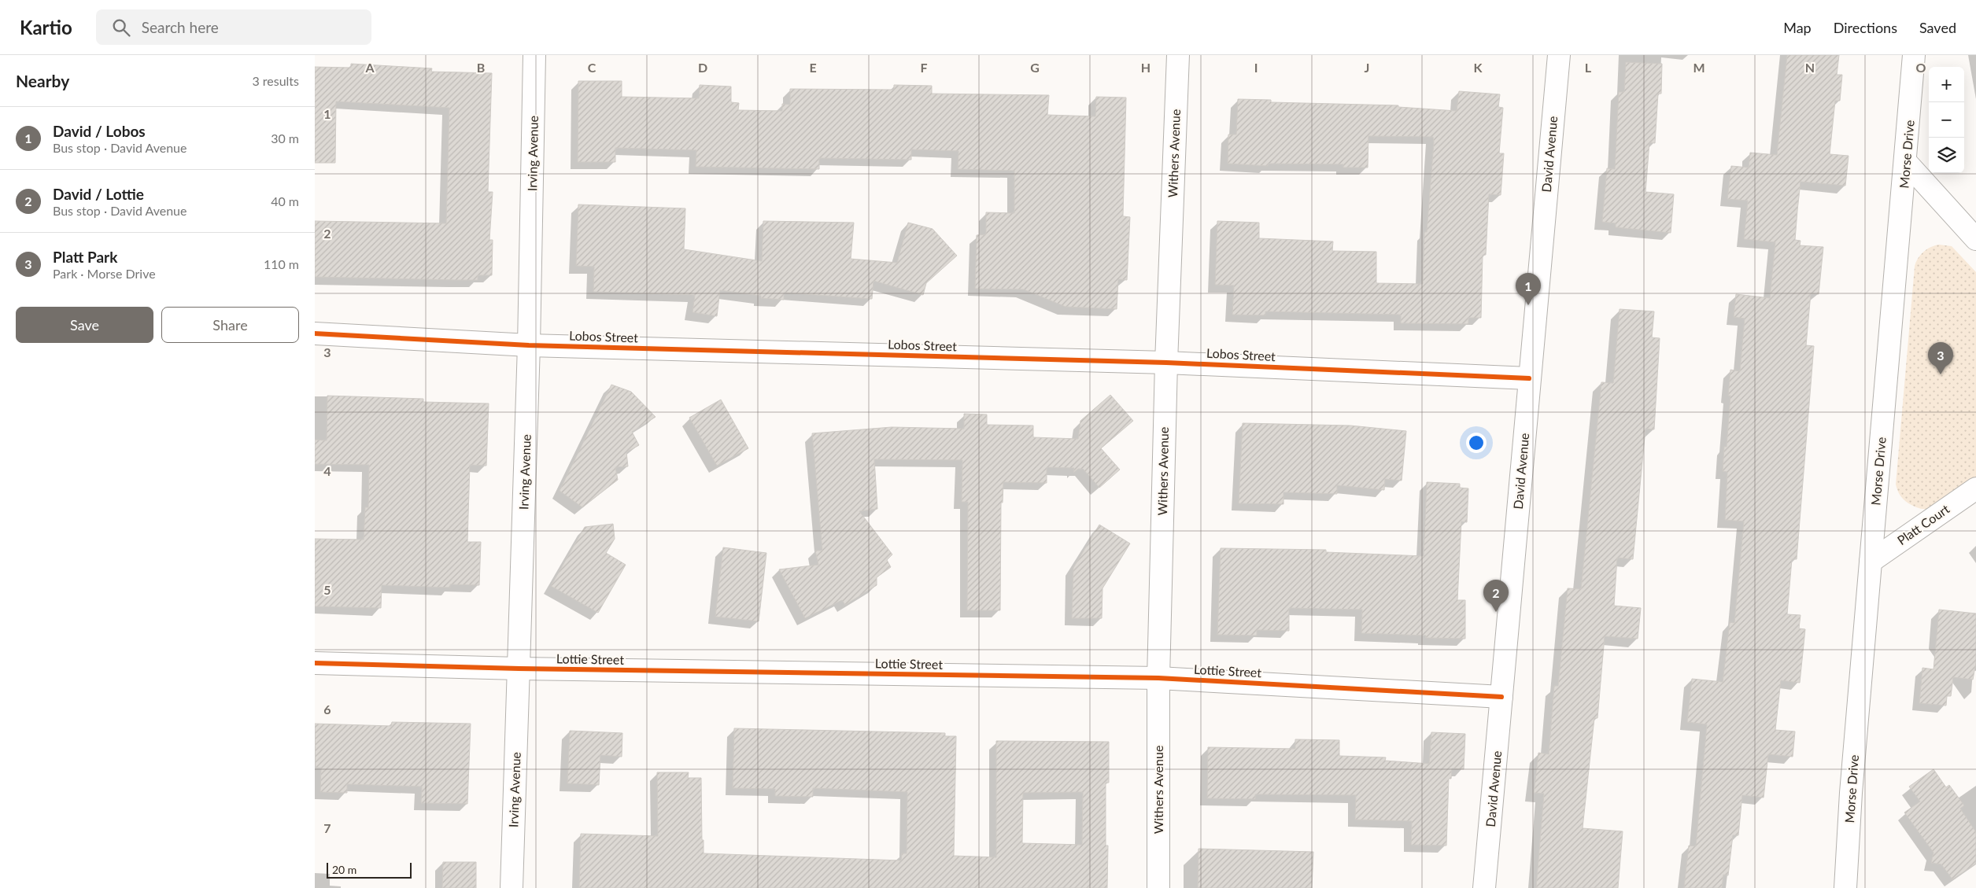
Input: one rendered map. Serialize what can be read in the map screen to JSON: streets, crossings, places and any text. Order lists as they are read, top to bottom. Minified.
{"streets":{"street":["Irving Avenue","Withers Avenue","David Avenue","Morse Drive","Lobos Street","Platt Court","Lottie Street"]},"crossings":[["Irving Avenue","Lobos Street"],["Irving Avenue","Lottie Street"],["Withers Avenue","Lobos Street"],["Withers Avenue","Lottie Street"],["David Avenue","Lobos Street"],["David Avenue","Lottie Street"],["Morse Drive","Platt Court"]],"scale_bar":"20 m","page":{"header":"Kartio","search":"Search here","nav":["Map","Directions","Saved"],"heading":["Nearby","3 results"],"map_buttons":["+","−"],"list":[{"mark":"1","name":"David / Lobos","note":"Bus stop · David Avenue","value":"30 m"},{"mark":"2","name":"David / Lottie","note":"Bus stop · David Avenue","value":"40 m"},{"mark":"3","name":"Platt Park","note":"Park · Morse Drive","value":"110 m"}],"pins":["1","3","2"],"buttons":["Save","Share"],"scale":"20 m"},"grid":{"columns":["A","B","C","D","E","F","G","H","I","J","K","L","M","N","O"],"rows":["1","2","3","4","5","6","7"]}}
